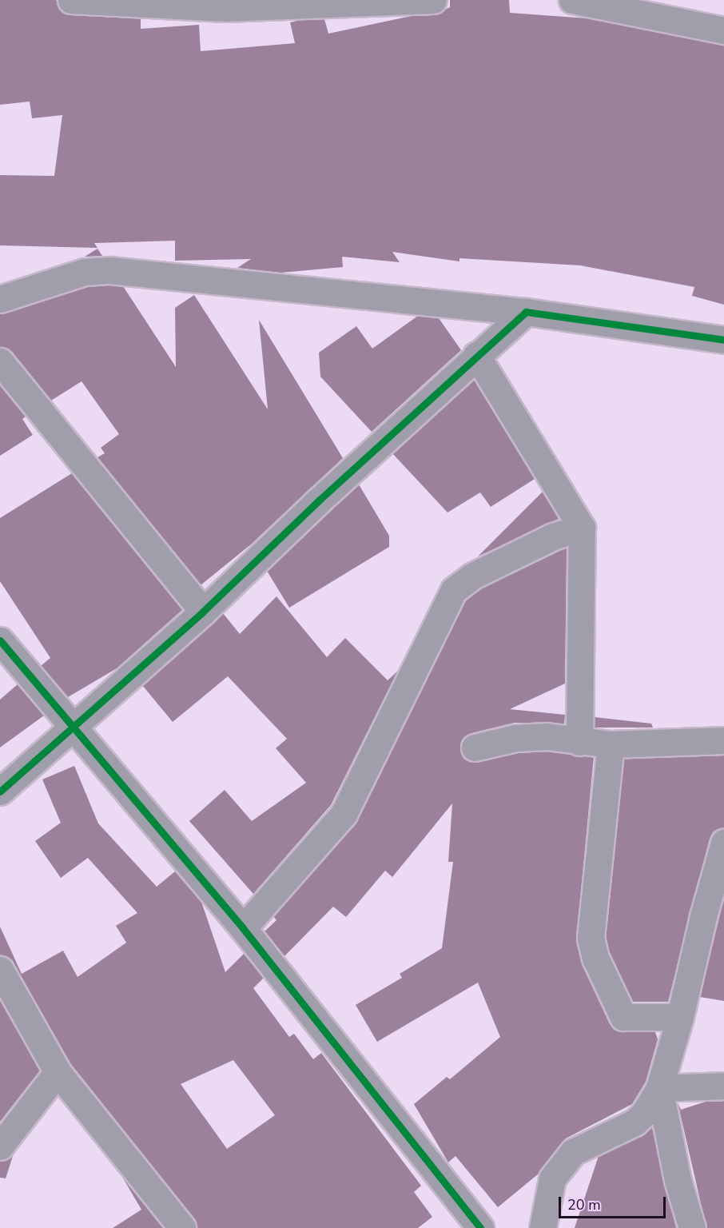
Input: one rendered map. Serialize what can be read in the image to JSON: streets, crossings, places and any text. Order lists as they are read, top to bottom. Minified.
{"scale_bar":"20 m"}
